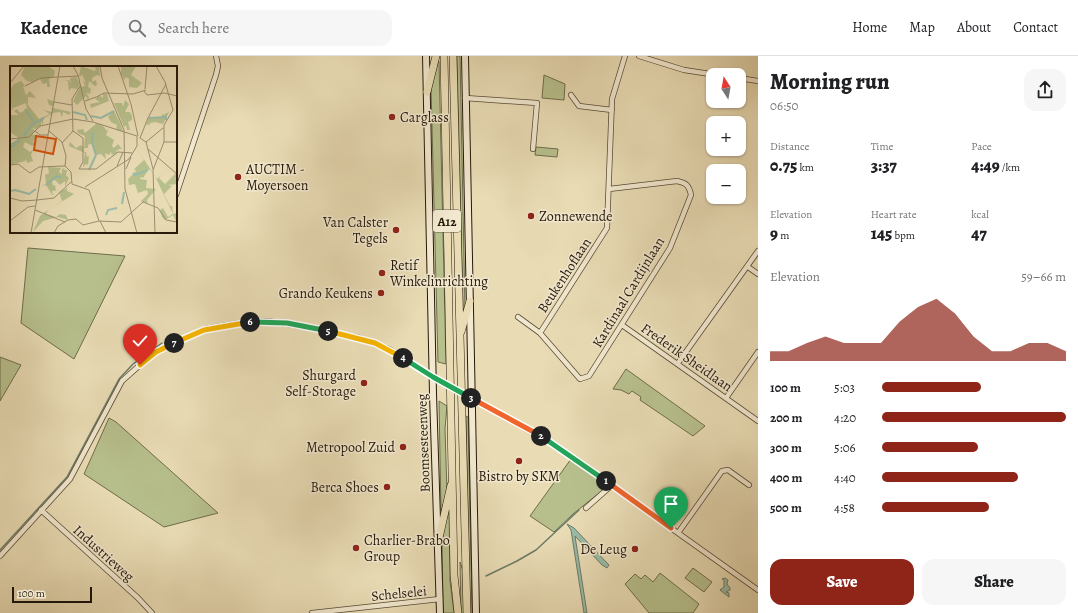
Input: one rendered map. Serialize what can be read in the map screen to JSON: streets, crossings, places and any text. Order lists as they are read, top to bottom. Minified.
{"streets":{"highway":["A12"],"main road":["Boomsesteenweg"],"street":["Beukenhoflaan","Kardinaal Cardijnlaan","Frederik Sheidlaan","Industrieweg","Schelselei"]},"crossings":[["Beukenhoflaan","Kardinaal Cardijnlaan"],["Kardinaal Cardijnlaan","Frederik Sheidlaan"],["Boomsesteenweg","Schelselei"]],"places":["Carglass","AUCTIM - Moyersoen","Zonnewende","Van Calster Tegels","Retif Winkelinrichting","Grando Keukens","Shurgard Self-Storage","Metropool Zuid","Bistro by SKM","Berca Shoes","Charlier-Brabo Group","De Leug"],"scale_bar":"100 m","north":"top","page":{"header":"Kadence","search":"Search here","nav":["Home","Map","About","Contact"],"heading":["Morning run","06:50"],"map_buttons":["+","−"],"stats":[["Distance","0.75 km"],["Time","3:37"],["Pace","4:49 /km"],["Elevation","9 m"],["Heart rate","145 bpm"],["kcal","47"]],"chart":["Elevation","59–66 m"],"pins":["6","5","7","4","3","2","1"],"list":[{"name":"100 m","note":"5:03"},{"name":"200 m","note":"4:20"},{"name":"300 m","note":"5:06"},{"name":"400 m","note":"4:40"},{"name":"500 m","note":"4:58"}],"buttons":["Save","Share"],"scale":"100 m"}}
